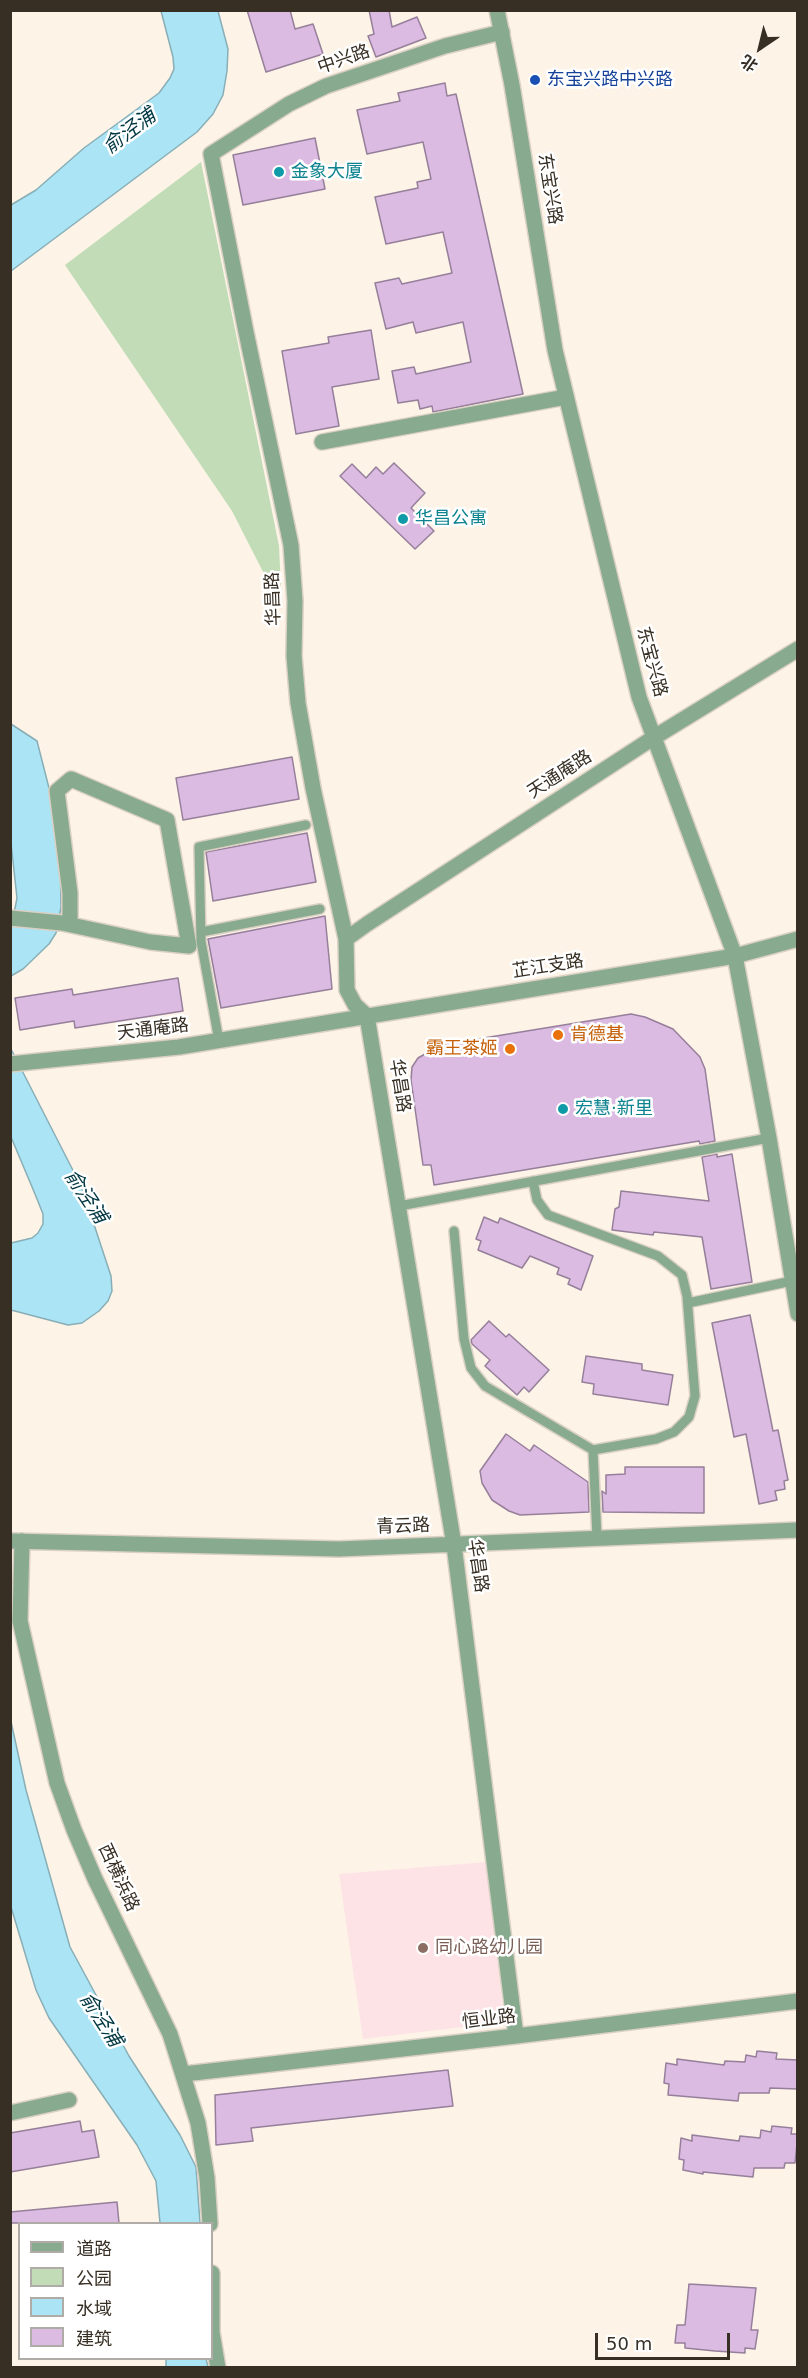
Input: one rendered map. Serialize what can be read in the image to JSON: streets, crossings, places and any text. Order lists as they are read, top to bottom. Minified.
{"streets":{"street":["中兴路","东宝兴路","华昌路","天通庵路","芷江支路","青云路","西横浜路","恒业路"]},"crossings":[["中兴路","东宝兴路"],["中兴路","华昌路"],["东宝兴路","天通庵路"],["东宝兴路","芷江支路"],["华昌路","天通庵路"],["华昌路","芷江支路"],["华昌路","青云路"],["华昌路","恒业路"],["天通庵路","芷江支路"],["青云路","西横浜路"],["西横浜路","恒业路"]],"water":["俞泾浦"],"places":["东宝兴路中兴路","金象大厦","华昌公寓","肯德基","霸王茶姬","宏慧·新里","同心路幼儿园"],"legend":["道路","公园","水域","建筑"],"scale_bar":"50 m","north":"bottom left"}
